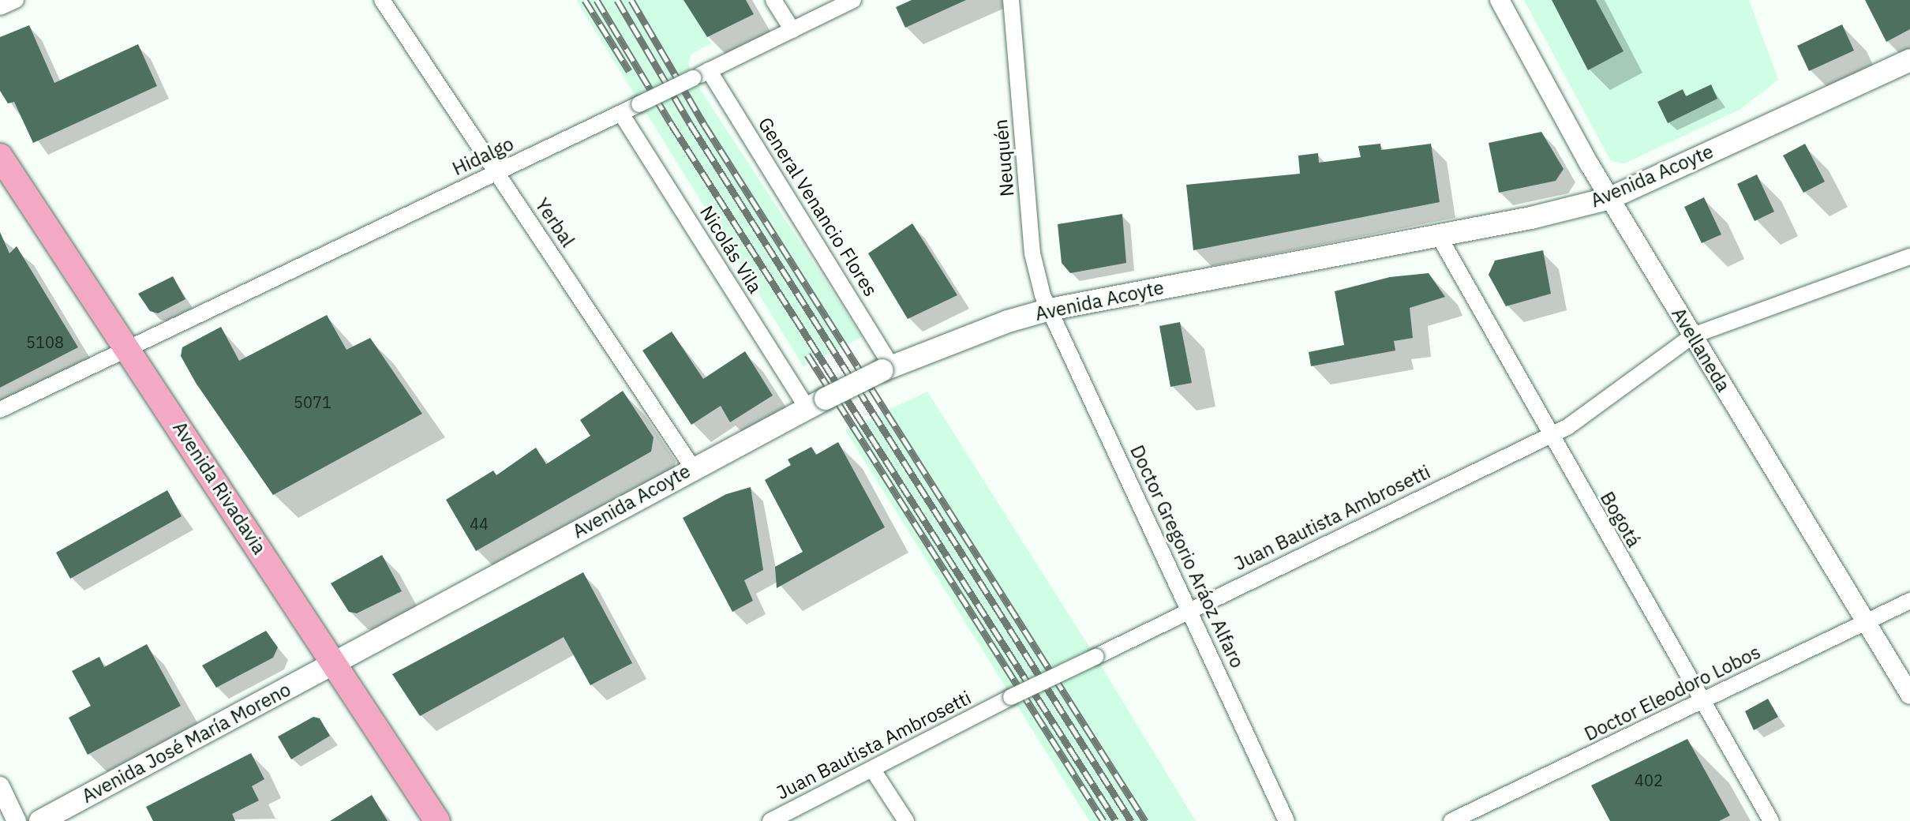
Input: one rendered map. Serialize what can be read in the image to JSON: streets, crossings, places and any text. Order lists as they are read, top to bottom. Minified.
{"streets":{"main road":["Avenida Acoyte","Avenida Rivadavia","Avenida José María Moreno"],"street":["Hidalgo","Neuquén","General Venancio Flores","Yerbal","Nicolás Vila","Avellaneda","Juan Bautista Ambrosetti","Bogotá","Doctor Gregorio Aráoz Alfaro","Doctor Eleodoro Lobos"]},"crossings":[["Hidalgo","General Venancio Flores"],["Hidalgo","Yerbal"],["Hidalgo","Nicolás Vila"],["Hidalgo","Avenida Rivadavia"],["Neuquén","Avenida Acoyte"],["Neuquén","Doctor Gregorio Aráoz Alfaro"],["Avenida Acoyte","General Venancio Flores"],["Avenida Acoyte","Yerbal"],["Avenida Acoyte","Nicolás Vila"],["Avenida Acoyte","Avellaneda"],["Avenida Acoyte","Avenida Rivadavia"],["Avenida Acoyte","Bogotá"],["Avenida Acoyte","Doctor Gregorio Aráoz Alfaro"],["Avenida Acoyte","Avenida José María Moreno"],["Avellaneda","Juan Bautista Ambrosetti"],["Avellaneda","Doctor Eleodoro Lobos"],["Avenida Rivadavia","Avenida José María Moreno"],["Juan Bautista Ambrosetti","Bogotá"],["Juan Bautista Ambrosetti","Doctor Gregorio Aráoz Alfaro"],["Bogotá","Doctor Eleodoro Lobos"]],"house_numbers":["5108","5071","44","402"]}
